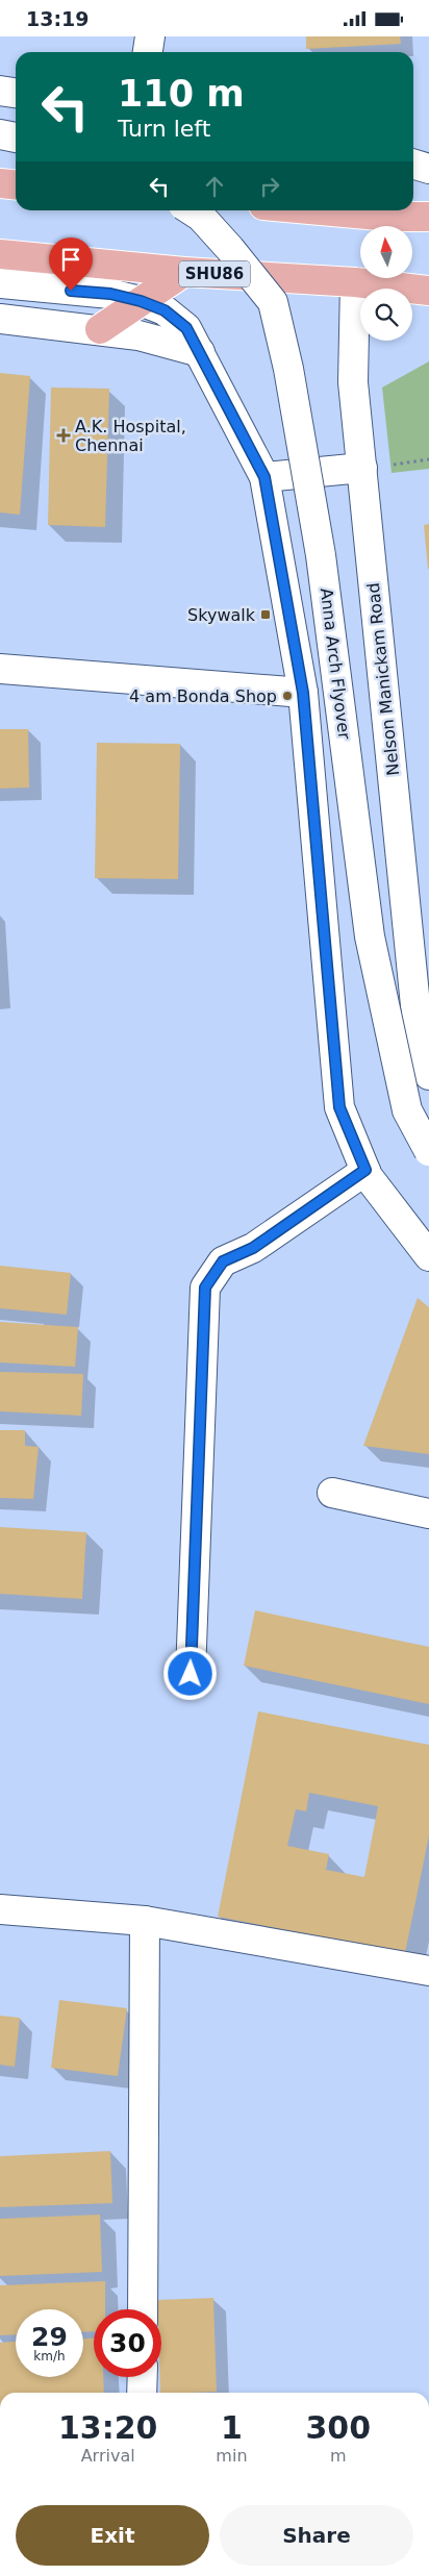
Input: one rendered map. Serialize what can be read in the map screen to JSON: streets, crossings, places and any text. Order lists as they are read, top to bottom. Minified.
{"streets":{"main road":["SHU86","Anna Arch Flyover","Nelson Manickam Road"]},"crossings":[["SHU86","Nelson Manickam Road"]],"places":{"health":["A.K. Hospital, Chennai"],"transit":["Skywalk"],"other":["4 am Bonda Shop"]},"north":"top","page":{"status":"13:19","turn":["110 m","Turn left"],"speed":"29 km/h","limit":"30","eta":["13:20","Arrival","1","min","300","m"],"buttons":["Exit","Share"]}}
